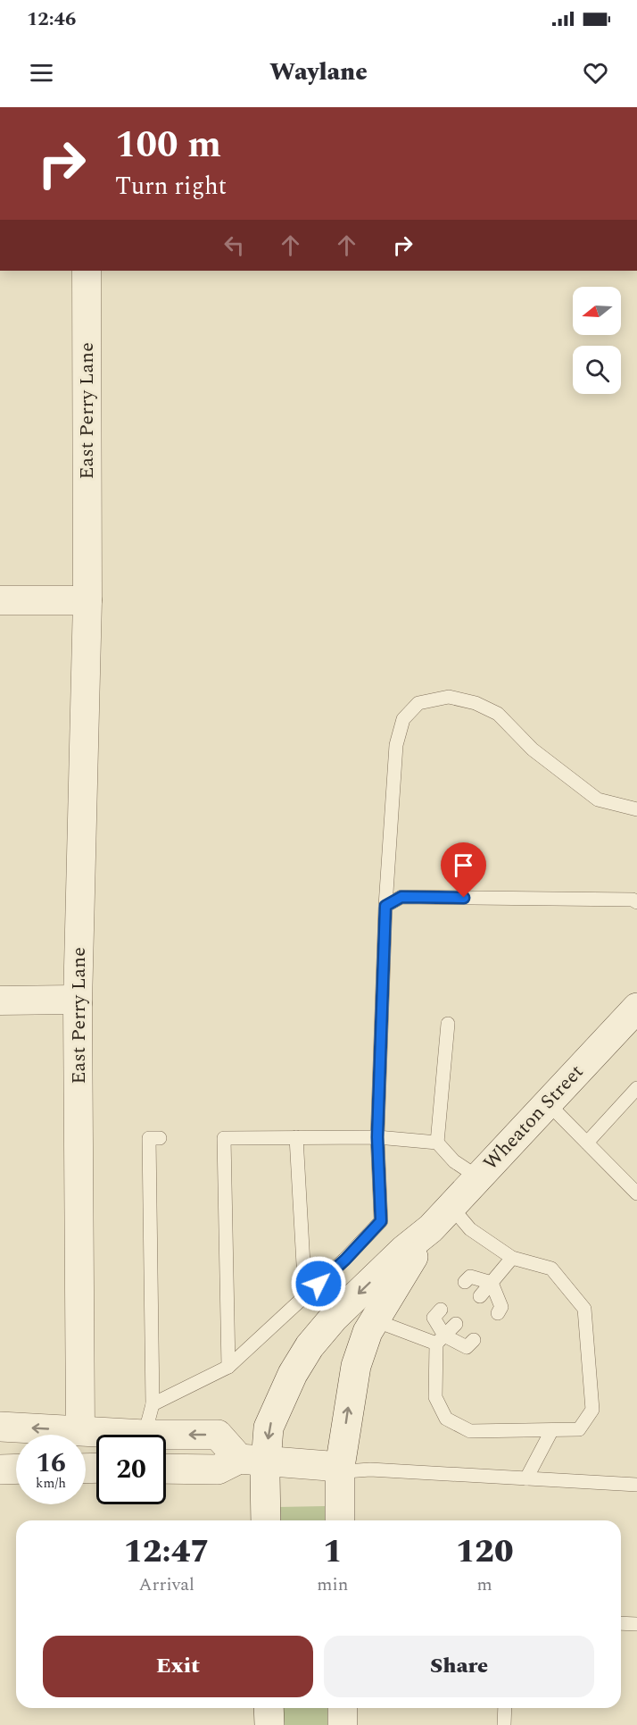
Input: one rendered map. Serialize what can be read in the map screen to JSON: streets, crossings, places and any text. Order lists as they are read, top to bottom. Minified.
{"streets":{"main road":["Wheaton Street"],"street":["East Perry Lane"]},"north":"left","page":{"status":"12:46","header":"Waylane","turn":["100 m","Turn right"],"speed":"16 km/h","limit":"20","eta":["12:47","Arrival","1","min","120","m"],"buttons":["Exit","Share"]}}
